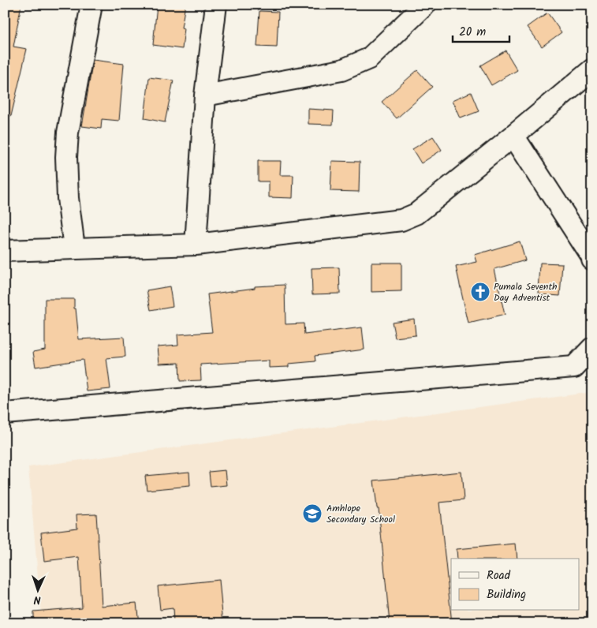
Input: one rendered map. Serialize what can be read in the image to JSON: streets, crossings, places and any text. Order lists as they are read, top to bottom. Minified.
{"places":{"church":["Pumala Seventh Day Adventist"],"school or university":["Amhlope Secondary School"]},"legend":["Road","Building"],"scale_bar":"20 m","north":"bottom"}
